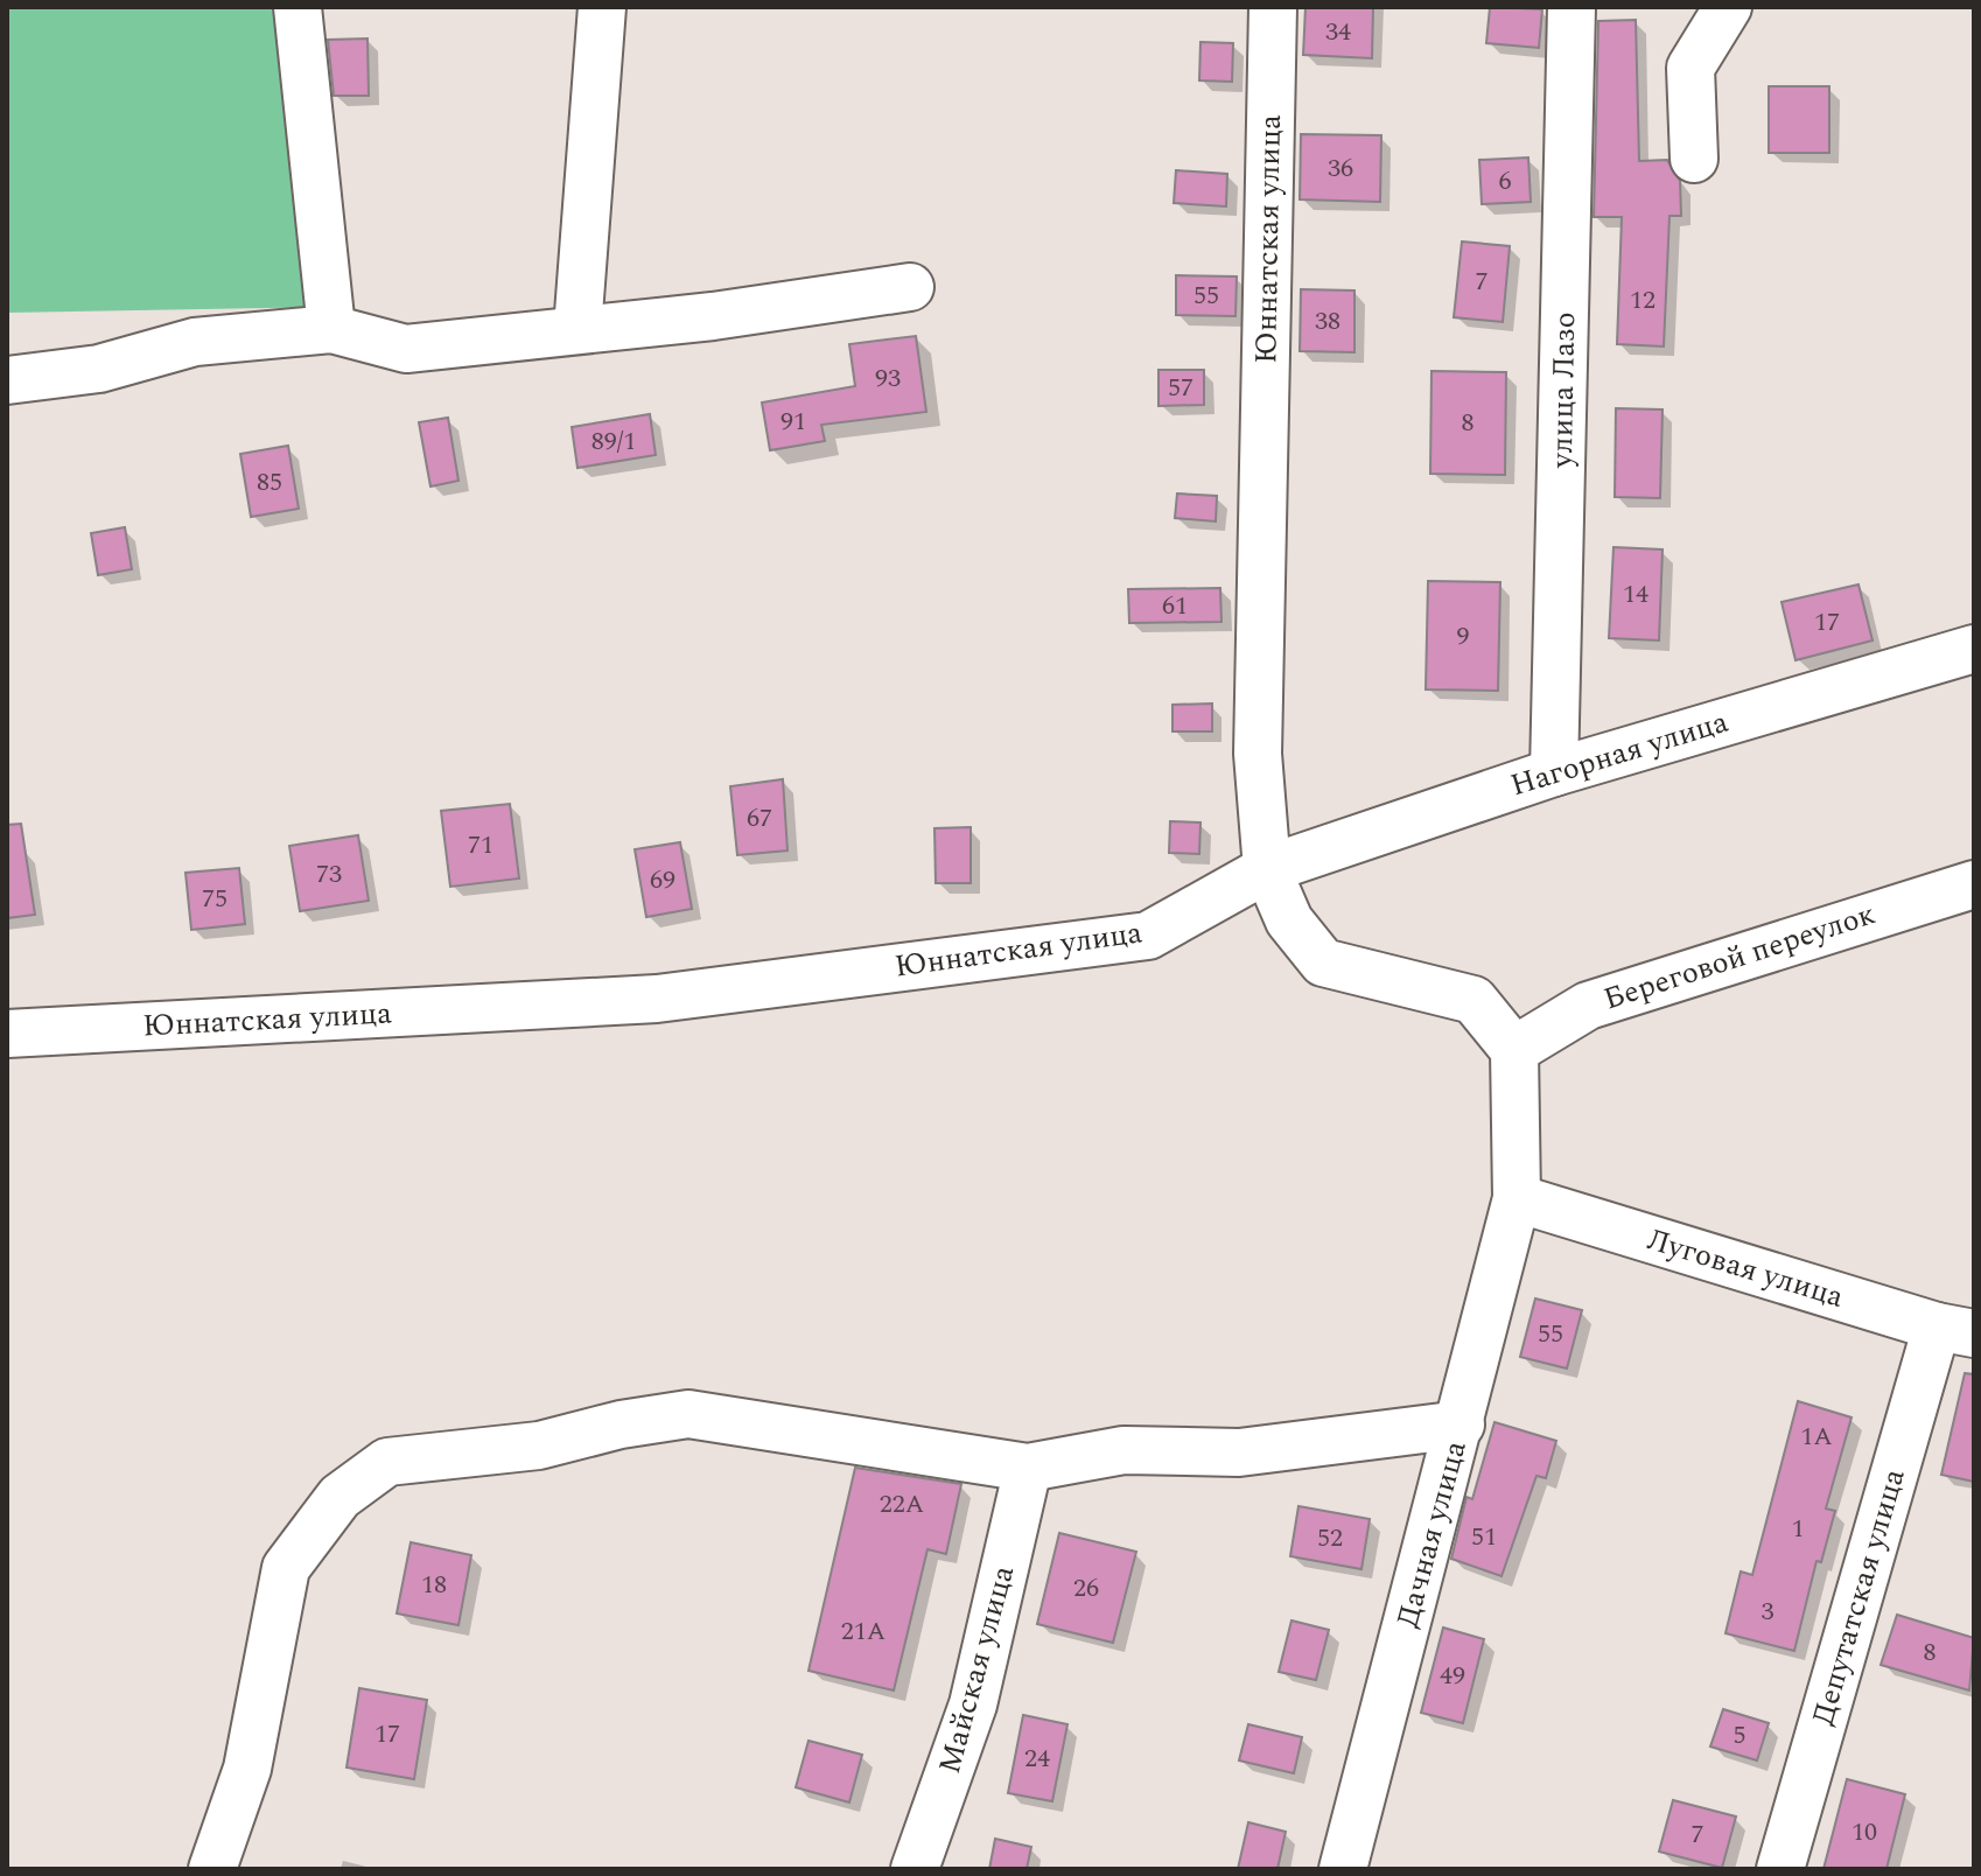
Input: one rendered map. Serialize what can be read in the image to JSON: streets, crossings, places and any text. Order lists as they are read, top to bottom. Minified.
{"streets":{"street":["Юннатская улица","улица Лазо","Нагорная улица","Береговой переулок","Луговая улица","Дачная улица","Депутатская улица","Майская улица"]},"crossings":[["Юннатская улица","Нагорная улица"],["улица Лазо","Нагорная улица"],["Береговой переулок","Дачная улица"],["Луговая улица","Дачная улица"],["Луговая улица","Депутатская улица"]],"house_numbers":["34","36","6","7","55","12","38","93","57","91","8","89/1","85","14","61","17","9","67","71","73","69","75","55","1А","22А","1","51","52","18","26","3","21А","8","49","17","5","24","10","7"]}
